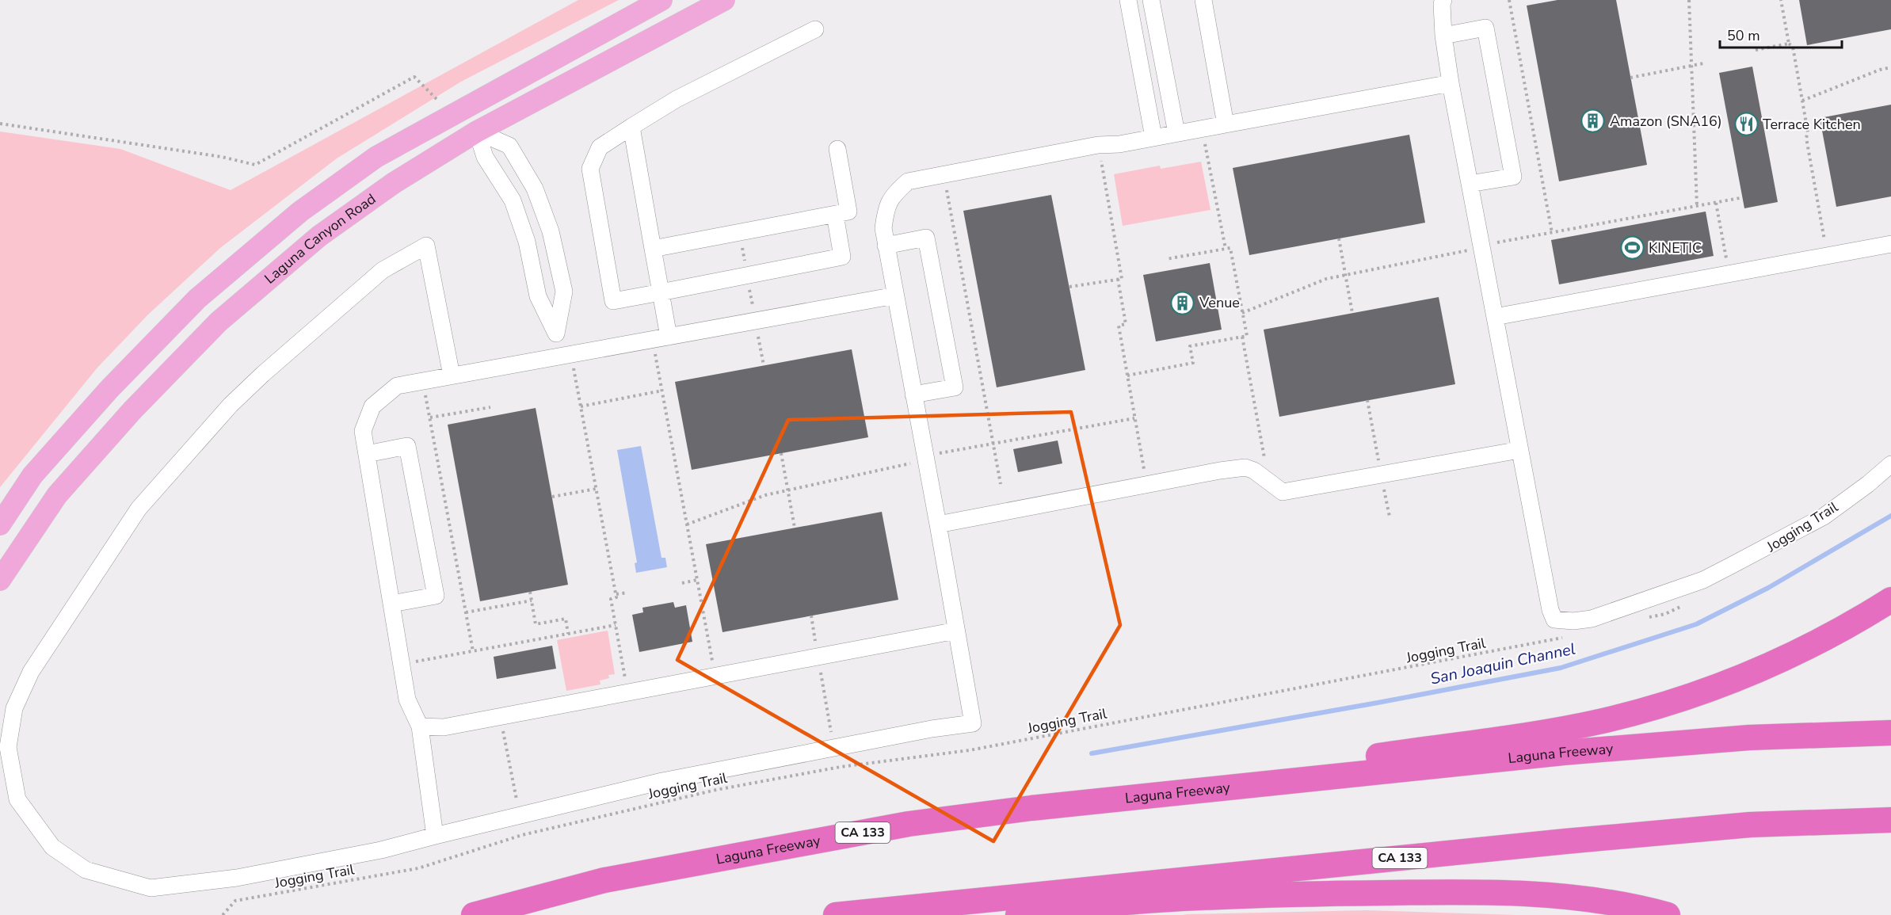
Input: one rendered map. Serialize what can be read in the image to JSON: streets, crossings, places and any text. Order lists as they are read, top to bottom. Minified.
{"streets":{"highway":["Laguna Freeway","CA 133"],"main road":["Laguna Canyon Road"],"path":["Jogging Trail"]},"water":["San Joaquin Channel"],"places":{"building":["Amazon (SNA16)","Venue"],"restaurant":["Terrace Kitchen"],"sports":["KINETIC"]},"scale_bar":"50 m"}
